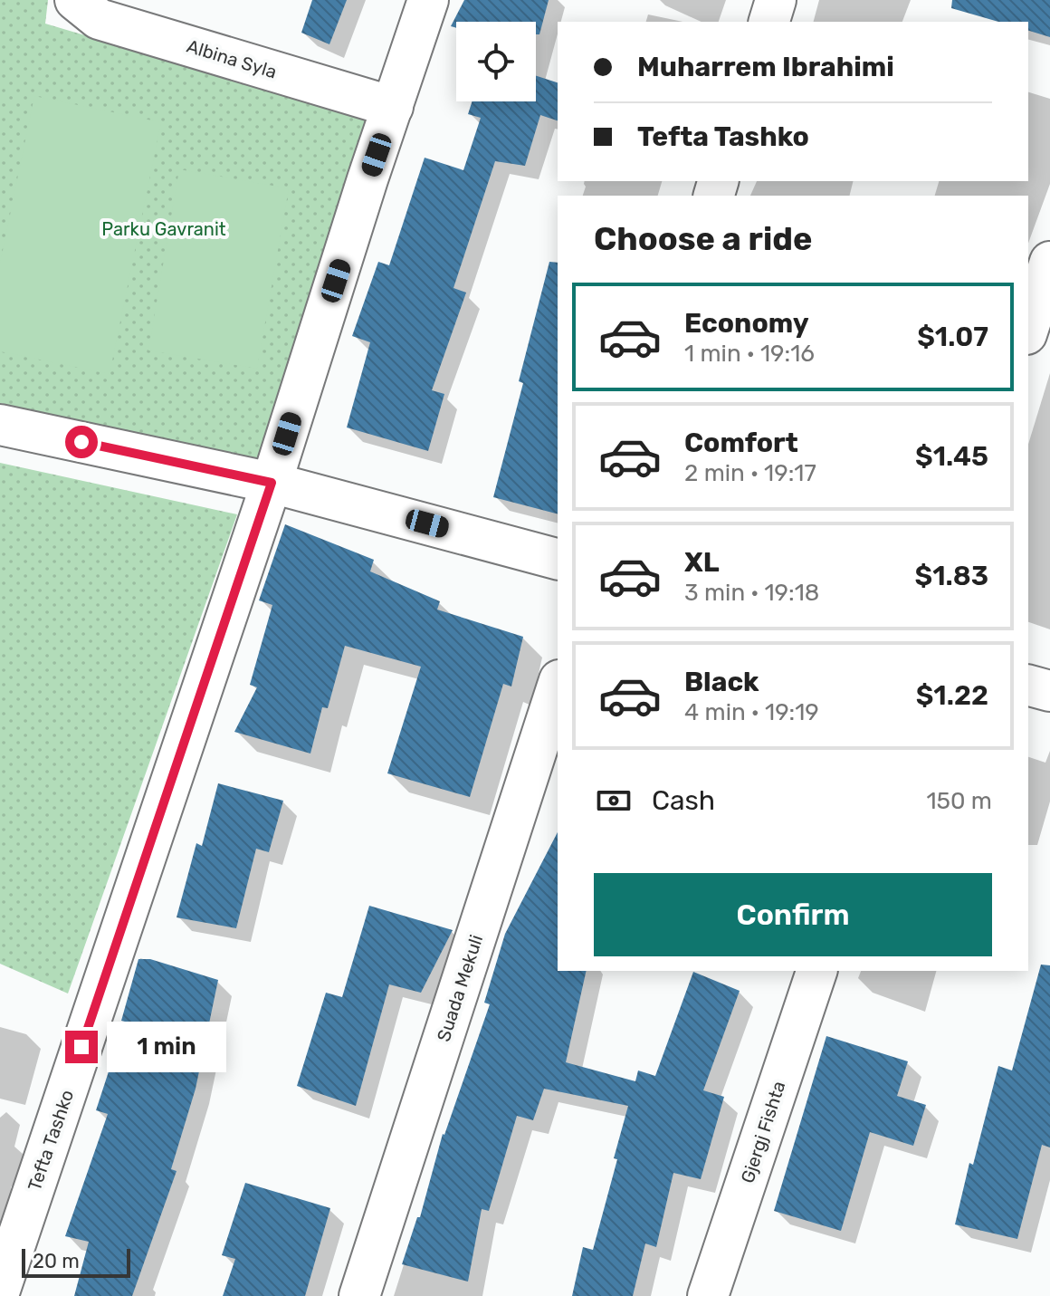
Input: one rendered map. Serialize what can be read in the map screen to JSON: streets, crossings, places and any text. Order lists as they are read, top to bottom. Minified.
{"streets":{"street":["Albina Syla","Suada Mekuli","Gjergj Fishta","Tefta Tashko"]},"crossings":[["Albina Syla","Tefta Tashko"]],"parks":["Parku Gavranit"],"scale_bar":"20 m","page":{"banner":["Muharrem Ibrahimi","Tefta Tashko"],"heading":"Choose a ride","list":[{"name":"Economy","note":"1 min · 19:16","value":"$1.07"},{"name":"Comfort","note":"2 min · 19:17","value":"$1.45"},{"name":"XL","note":"3 min · 19:18","value":"$1.83"},{"name":"Black","note":"4 min · 19:19","value":"$1.22"}],"pay":["Cash","150 m"],"buttons":"Confirm","bubble":"1 min","scale":"20 m"}}
